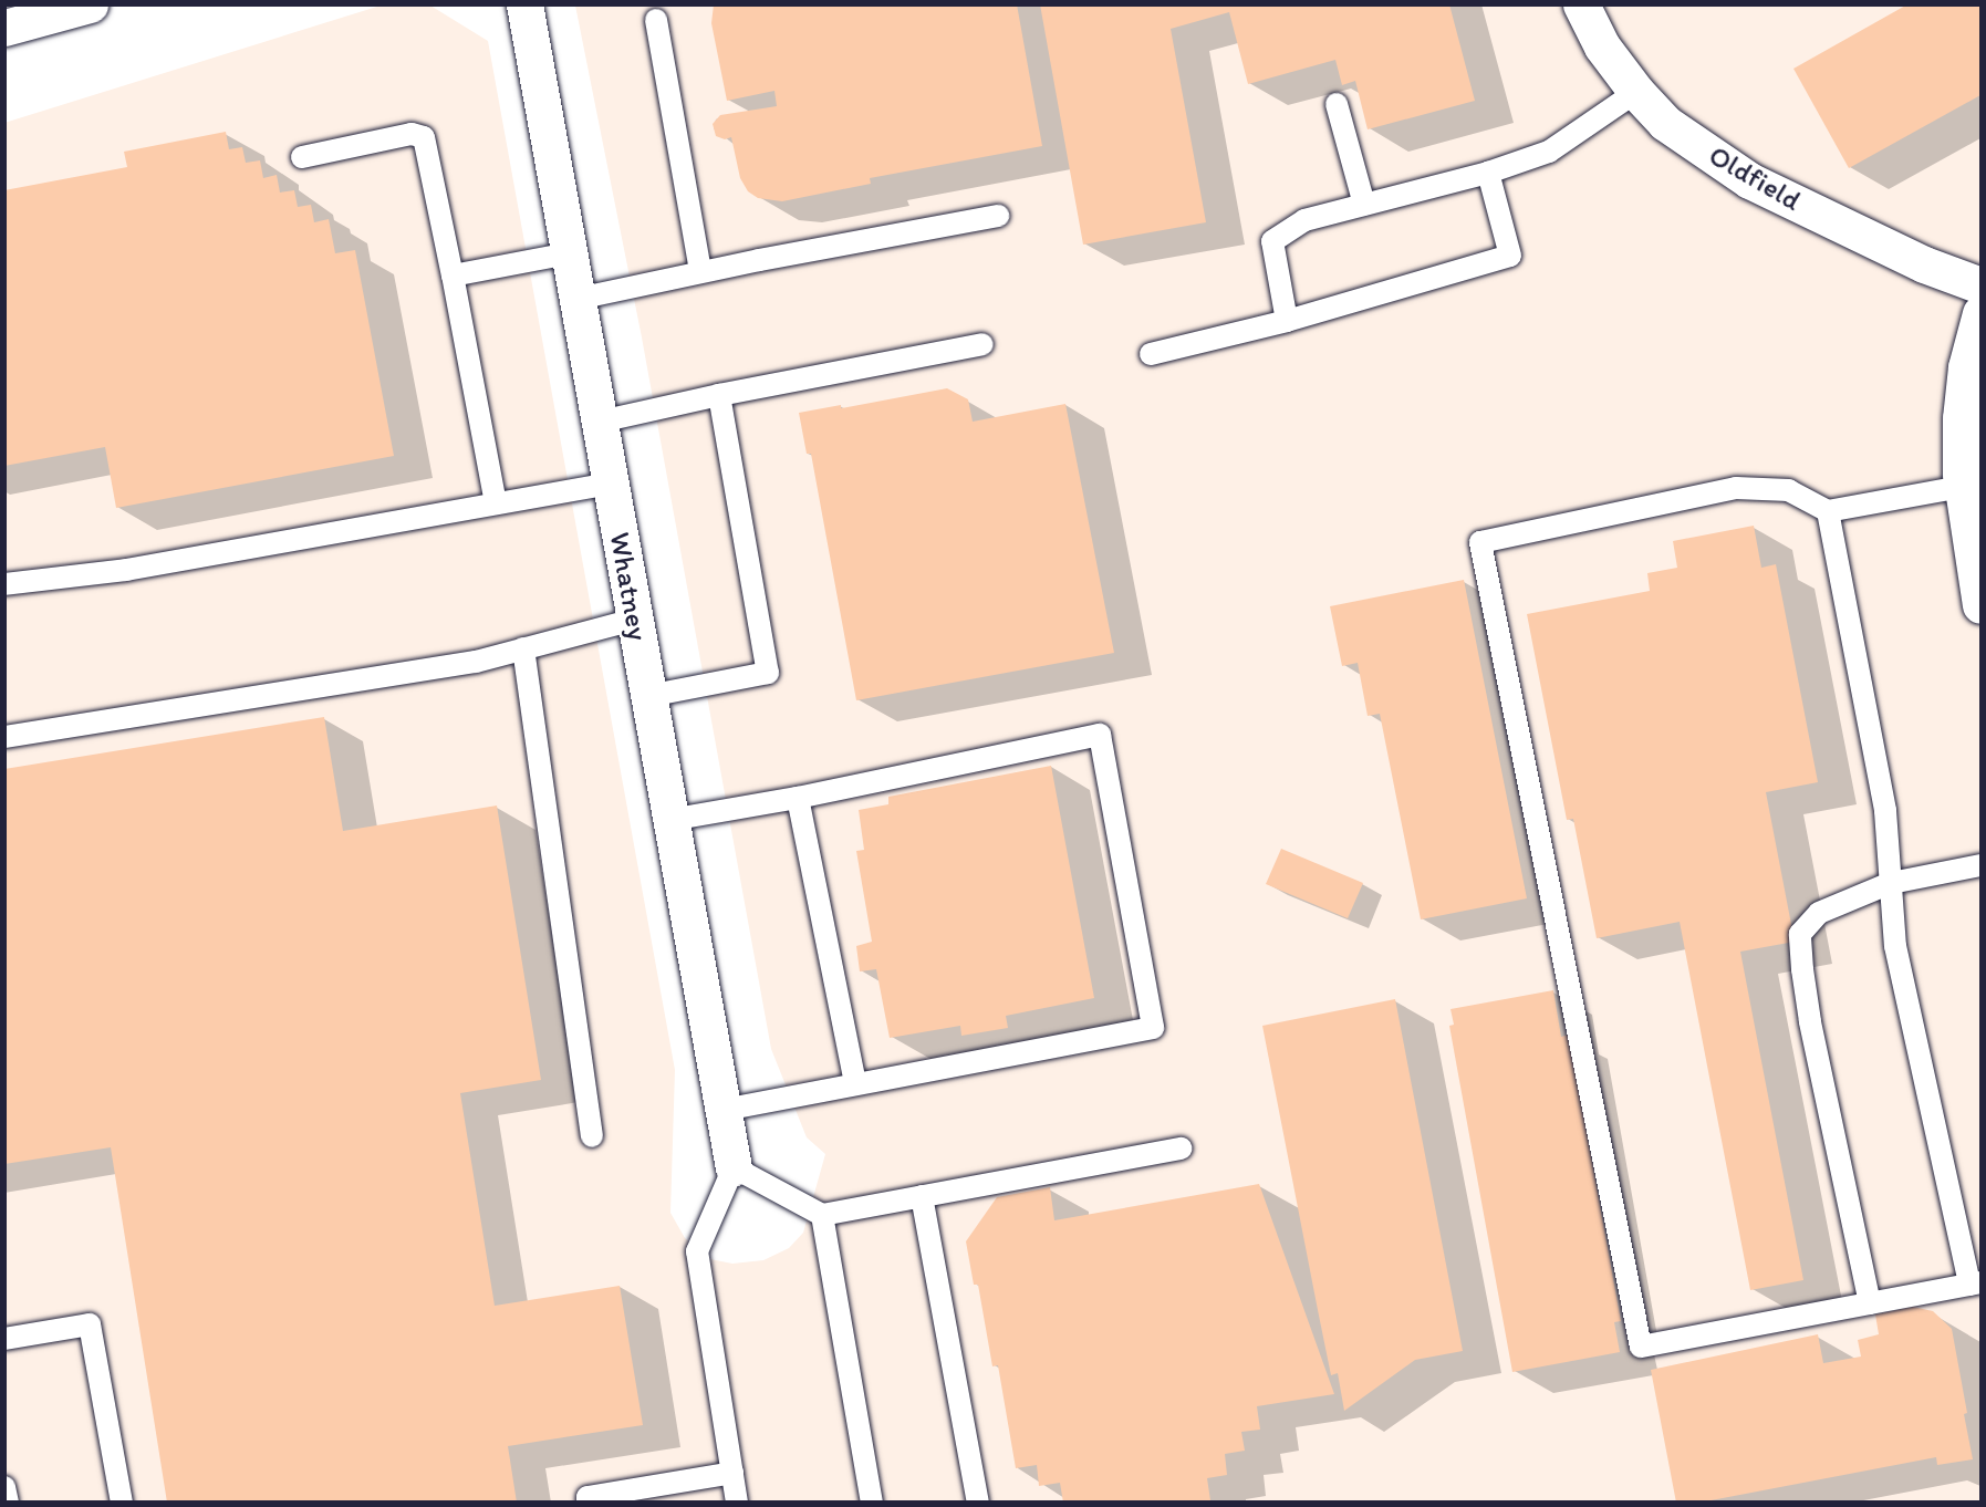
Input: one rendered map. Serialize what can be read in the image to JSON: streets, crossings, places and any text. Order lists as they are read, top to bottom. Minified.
{"streets":{"street":["Oldfield","Whatney"]}}
